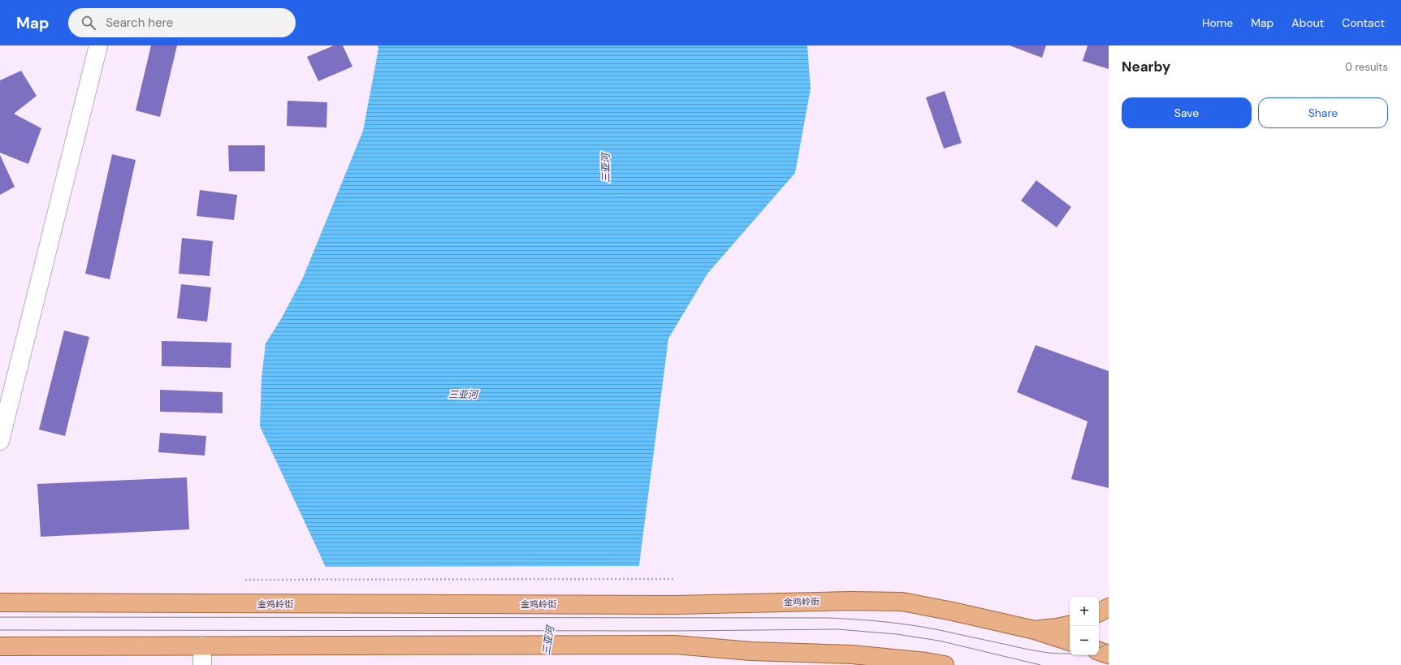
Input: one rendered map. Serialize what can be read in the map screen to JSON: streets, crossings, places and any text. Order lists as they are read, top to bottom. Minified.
{"streets":{"main road":["金鸡岭街"]},"water":["三亚河"],"page":{"header":"Map","search":"Search here","nav":["Home","Map","About","Contact"],"heading":["Nearby","0 results"],"buttons":["Save","Share"],"map_buttons":["+","−"]}}
